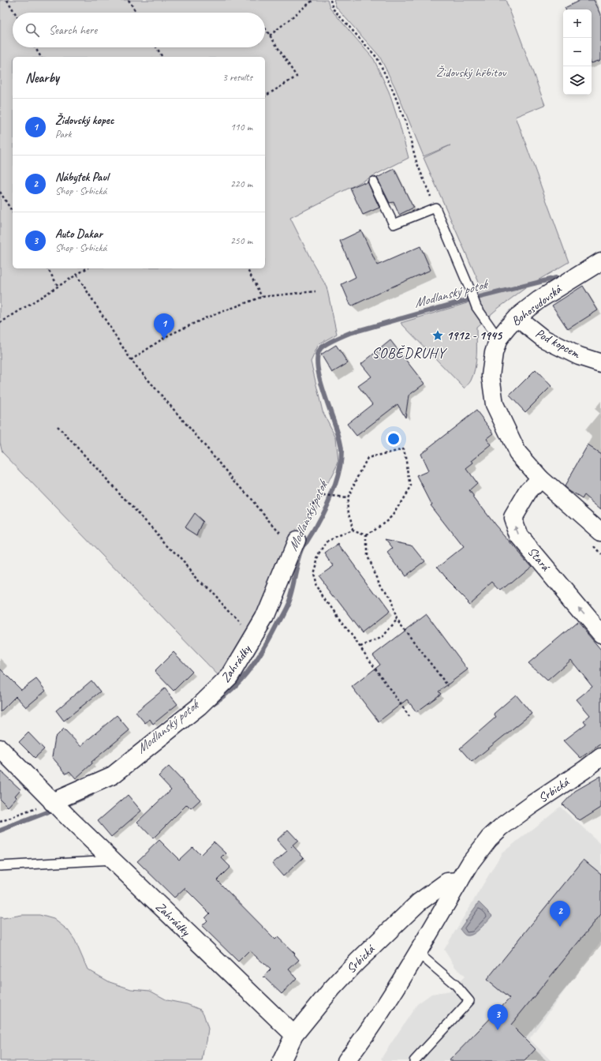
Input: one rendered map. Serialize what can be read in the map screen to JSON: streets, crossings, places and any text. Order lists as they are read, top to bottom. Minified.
{"streets":{"street":["Bohosudovská","Pod kopcem","Stará","Zahrádky","Srbická"]},"crossings":[["Bohosudovská","Pod kopcem"],["Bohosudovská","Stará"],["Zahrádky","Srbická"]],"one_way":["Stará"],"districts":["SOBĚDRUHY"],"water":["Modlanský potok"],"parks":["Židovský hřbitov"],"places":{"place":["1912 - 1945"]},"page":{"map_buttons":["+","−"],"search":"Search here","heading":["Nearby","3 results"],"list":[{"mark":"1","name":"Židovský kopec","note":"Park","value":"110 m"},{"mark":"2","name":"Nábytek Paul","note":"Shop · Srbická","value":"220 m"},{"mark":"3","name":"Auto Dakar","note":"Shop · Srbická","value":"250 m"}],"pins":["1","2","3"]}}
